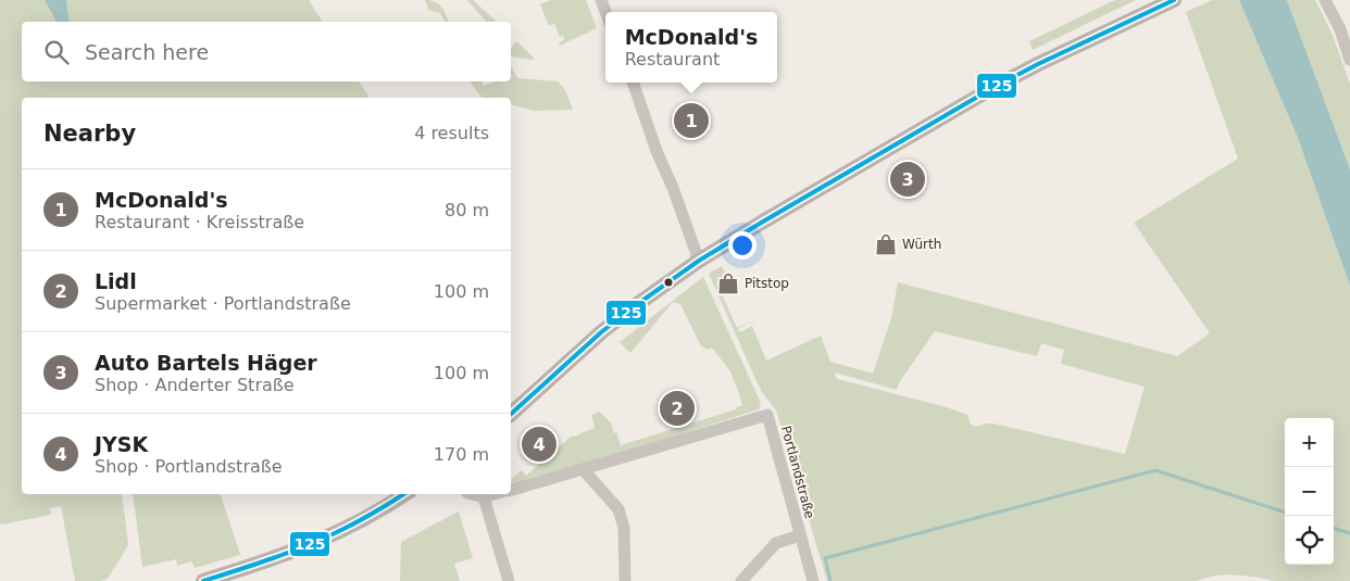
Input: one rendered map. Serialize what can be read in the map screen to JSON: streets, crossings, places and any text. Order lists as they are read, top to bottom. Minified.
{"streets":{"street":["Portlandstraße"]},"places":{"shop":["Würth","Pitstop"]},"lines":["transit line 125"],"page":{"popup":["McDonald's","Restaurant"],"search":"Search here","heading":["Nearby","4 results"],"pins":["1","3","2","4"],"list":[{"mark":"1","name":"McDonald's","note":"Restaurant · Kreisstraße","value":"80 m"},{"mark":"2","name":"Lidl","note":"Supermarket · Portlandstraße","value":"100 m"},{"mark":"3","name":"Auto Bartels Häger","note":"Shop · Anderter Straße","value":"100 m"},{"mark":"4","name":"JYSK","note":"Shop · Portlandstraße","value":"170 m"}],"map_buttons":["+","−"]}}
